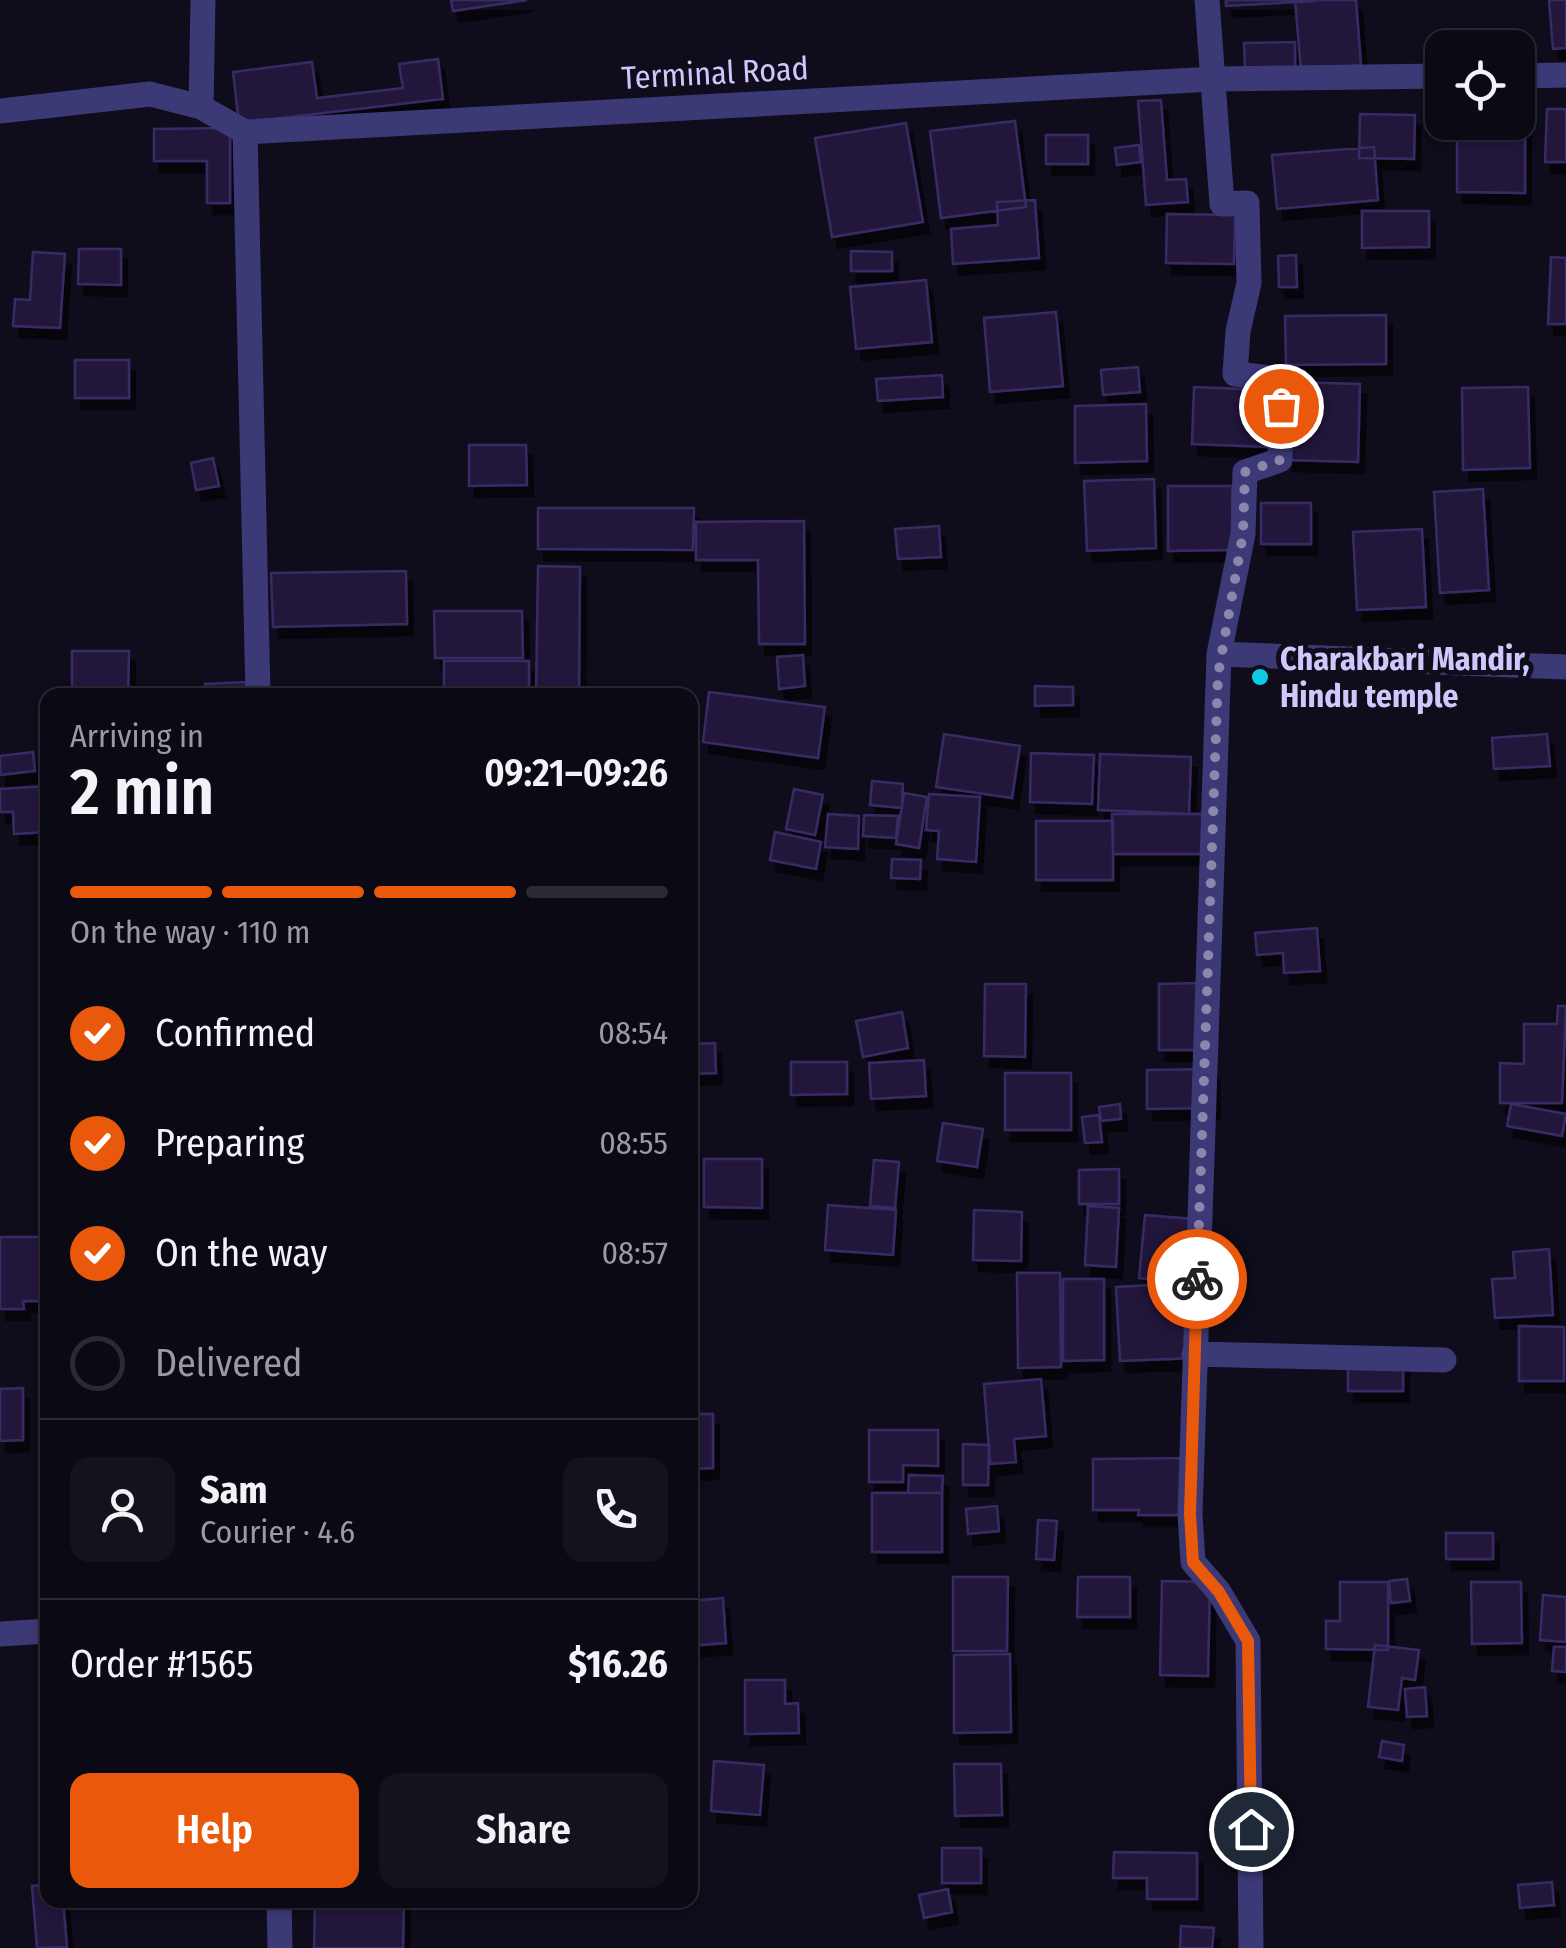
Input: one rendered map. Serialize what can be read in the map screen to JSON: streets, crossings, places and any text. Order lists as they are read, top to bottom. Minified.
{"streets":{"street":["Terminal Road"]},"places":["Charakbari Mandir, Hindu temple"],"page":{"heading":["2 min","Arriving in","09:21–09:26"],"panel":["Sam","Courier · 4.6","Order #1565","$16.26"],"bar":"On the way · 110 m","list":[["Confirmed","08:54"],["Preparing","08:55"],["On the way","08:57"],"Delivered"],"buttons":["Help","Share"]}}
